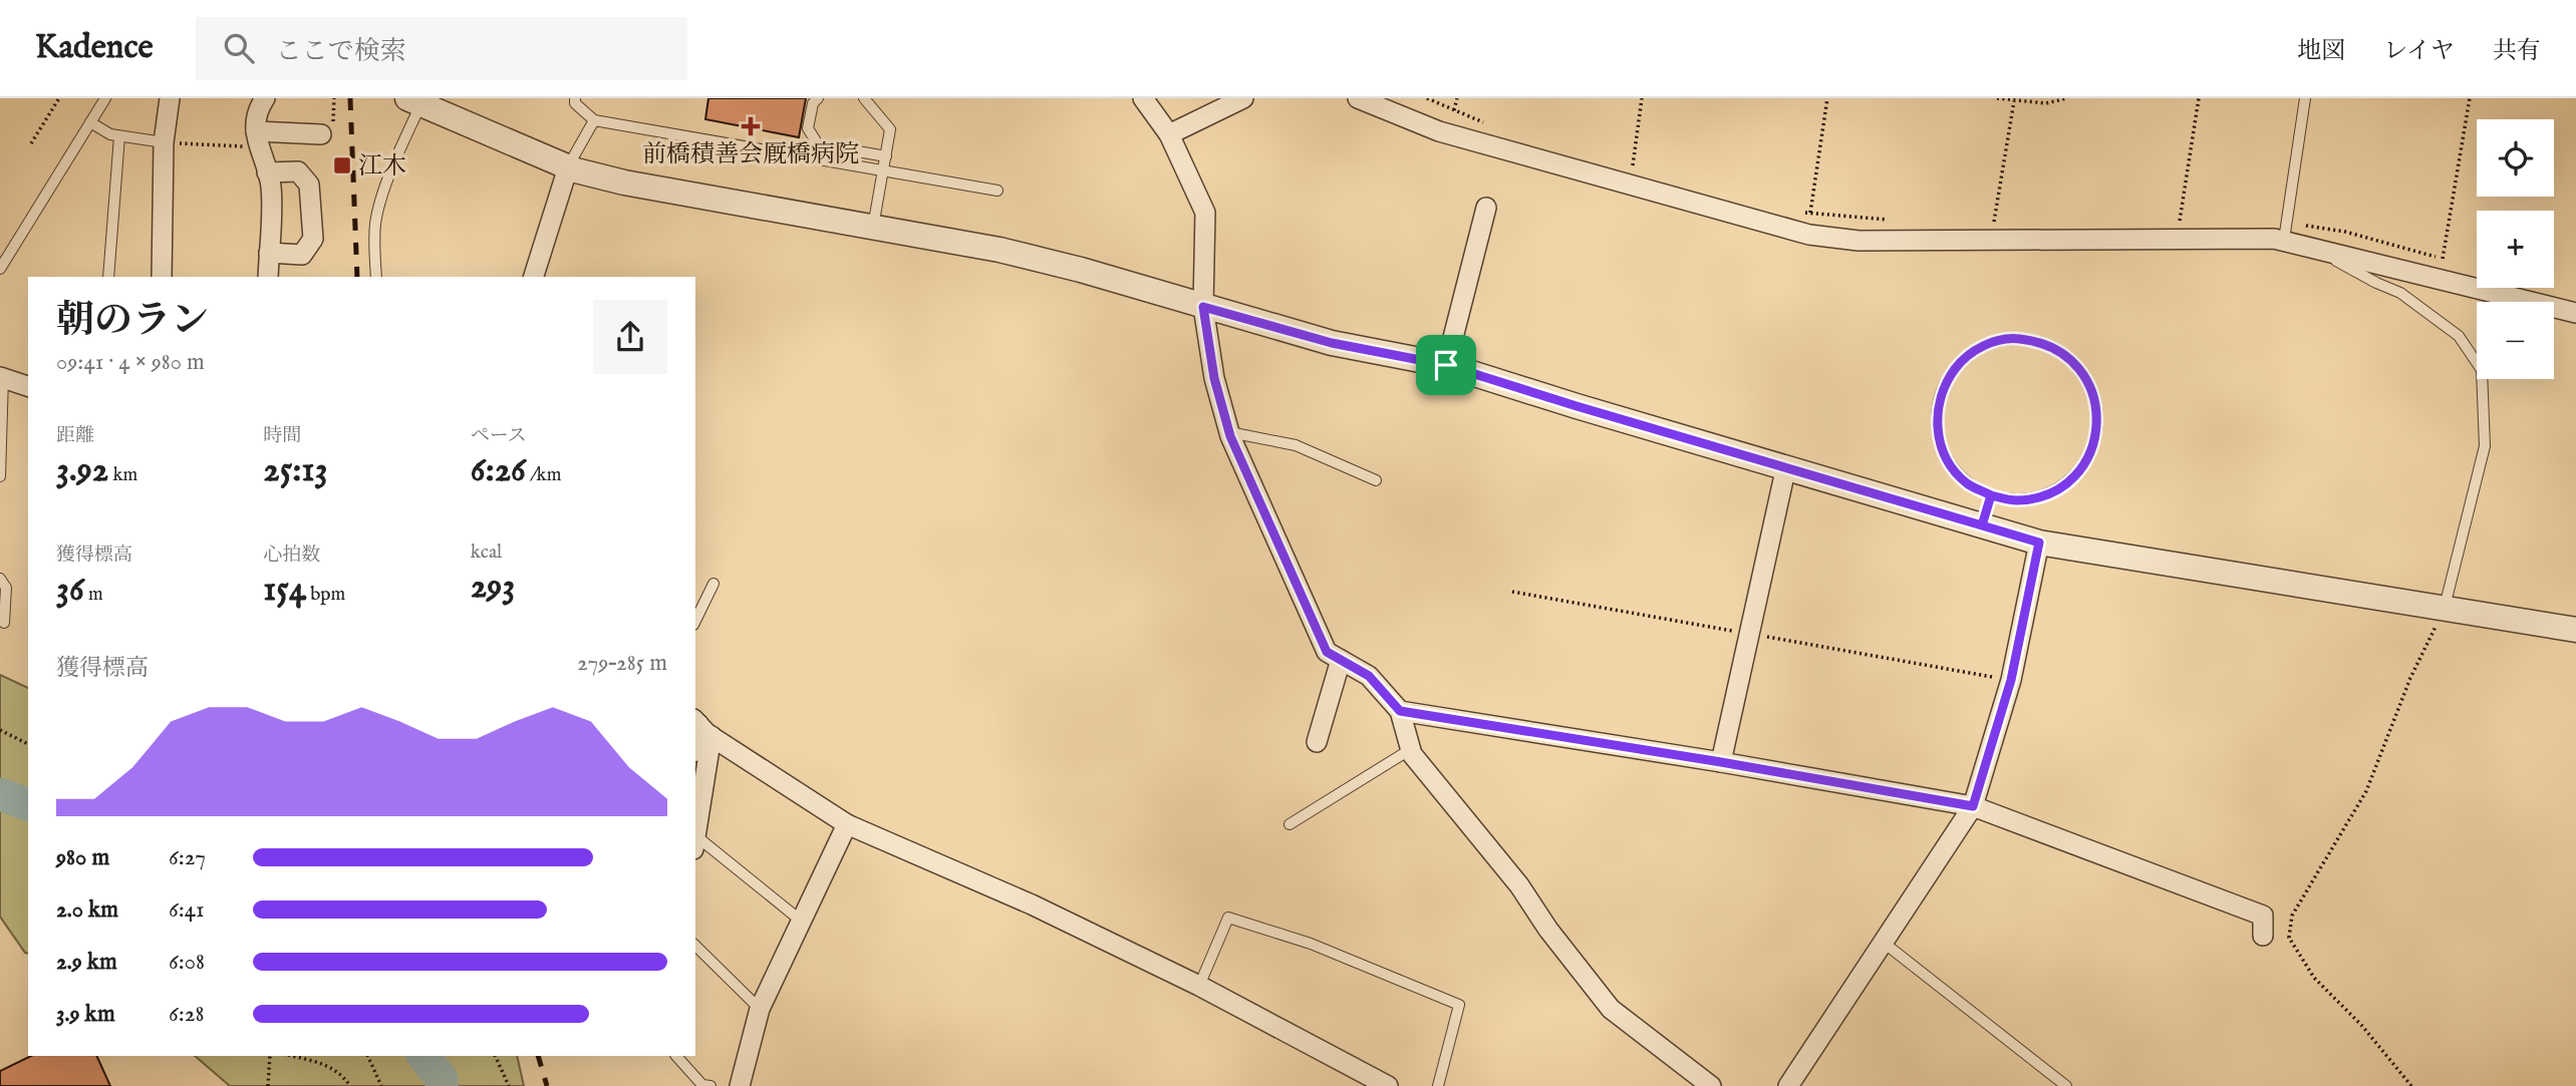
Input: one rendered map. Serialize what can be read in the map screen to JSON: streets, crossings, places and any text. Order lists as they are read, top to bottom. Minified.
{"places":{"health":["前橋積善会厩橋病院"],"transit":["江木"]},"page":{"header":"Kadence","search":"ここで検索","nav":["地図","レイヤ","共有"],"map_buttons":["+","−"],"heading":["朝のラン","09:41 · 4 × 980 m"],"stats":[["距離","3.92 km"],["時間","25:13"],["ペース","6:26 /km"],["獲得標高","36 m"],["心拍数","154 bpm"],["kcal","293"]],"chart":["獲得標高","279–285 m"],"list":[{"name":"980 m","note":"6:27"},{"name":"2.0 km","note":"6:41"},{"name":"2.9 km","note":"6:08"},{"name":"3.9 km","note":"6:28"}]}}
